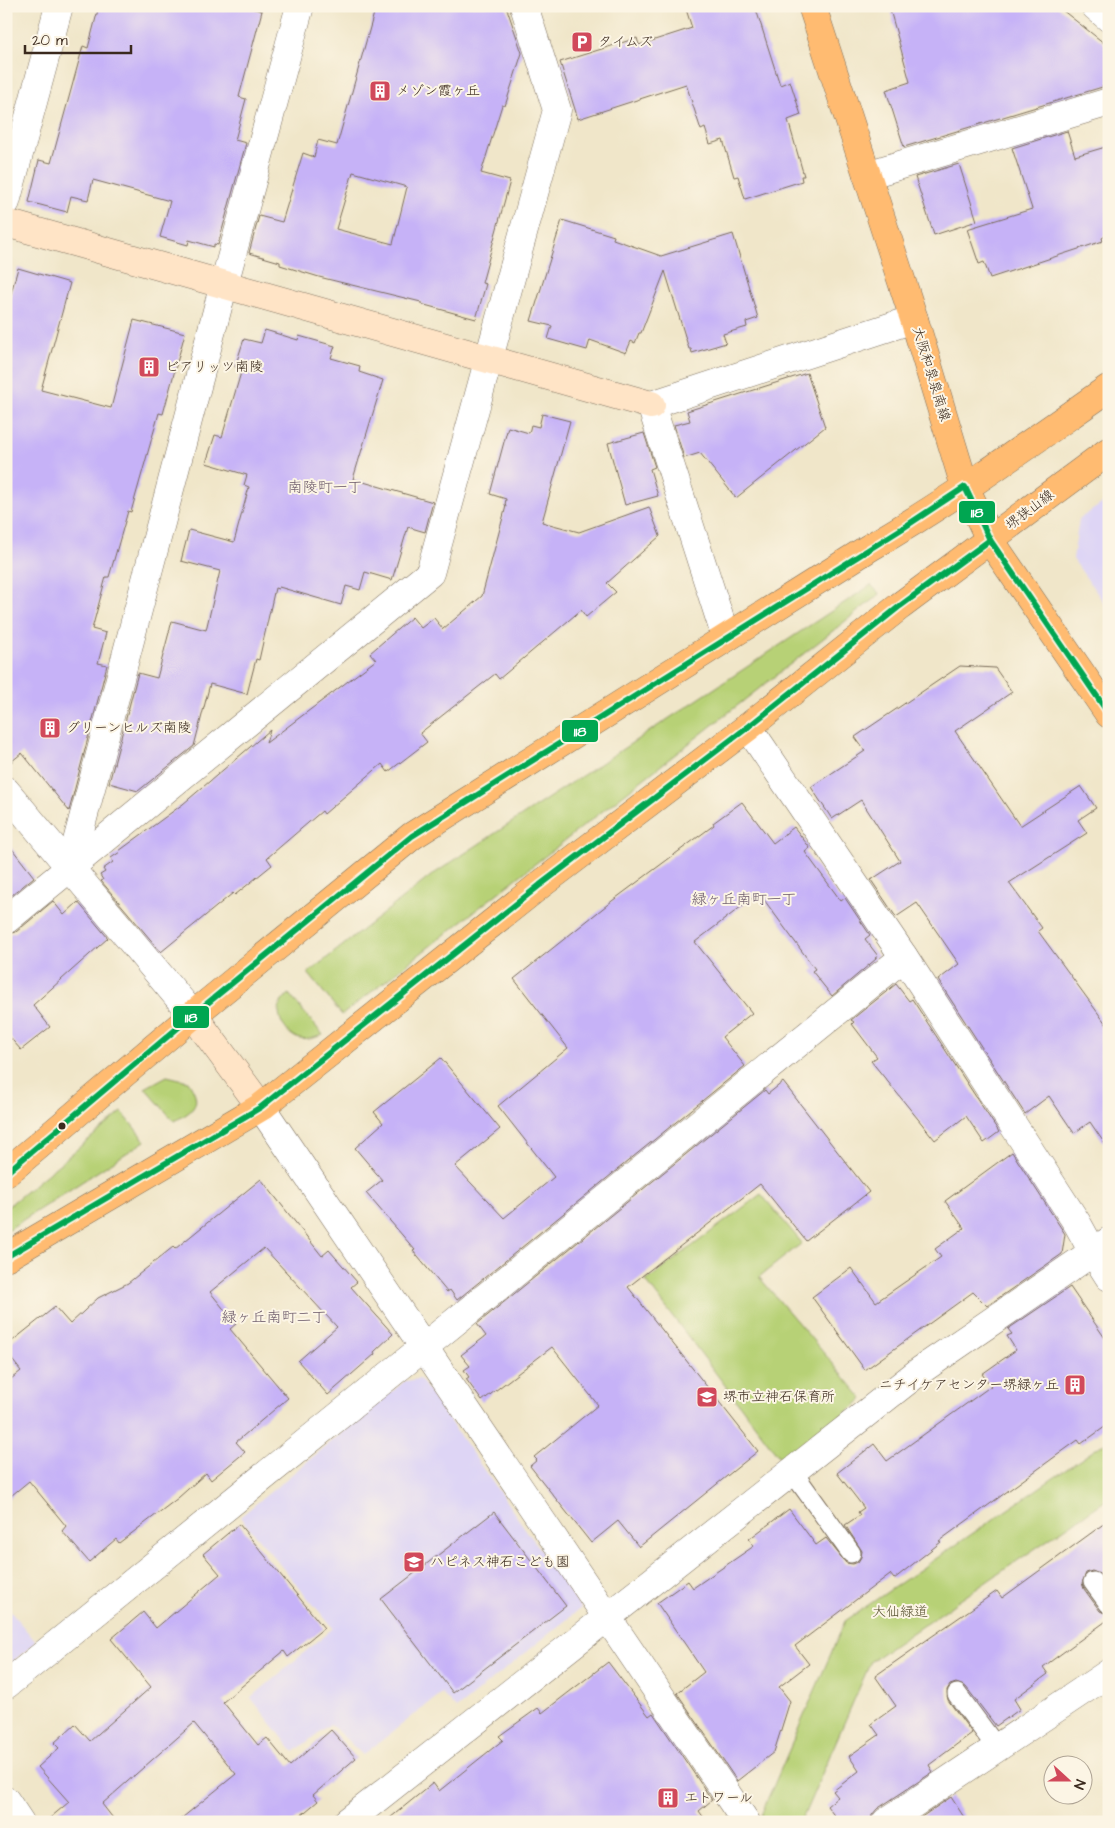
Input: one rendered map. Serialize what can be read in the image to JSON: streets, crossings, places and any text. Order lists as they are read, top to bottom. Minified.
{"streets":{"main road":["大阪和泉泉南線","堺狭山線"]},"crossings":[["大阪和泉泉南線","堺狭山線"]],"districts":["南陵町一丁","緑ヶ丘南町一丁","緑ヶ丘南町二丁"],"parks":["大仙緑道"],"places":{"parking":["タイムズ"],"building":["メゾン霞ヶ丘","ビアリッツ南陵","グリーンヒルズ南陵","ニチイケアセンター堺緑ヶ丘","エトワール"],"school or university":["堺市立神石保育所","ハピネス神石こども園"]},"lines":["transit line 118"],"scale_bar":"20 m","north":"right"}
